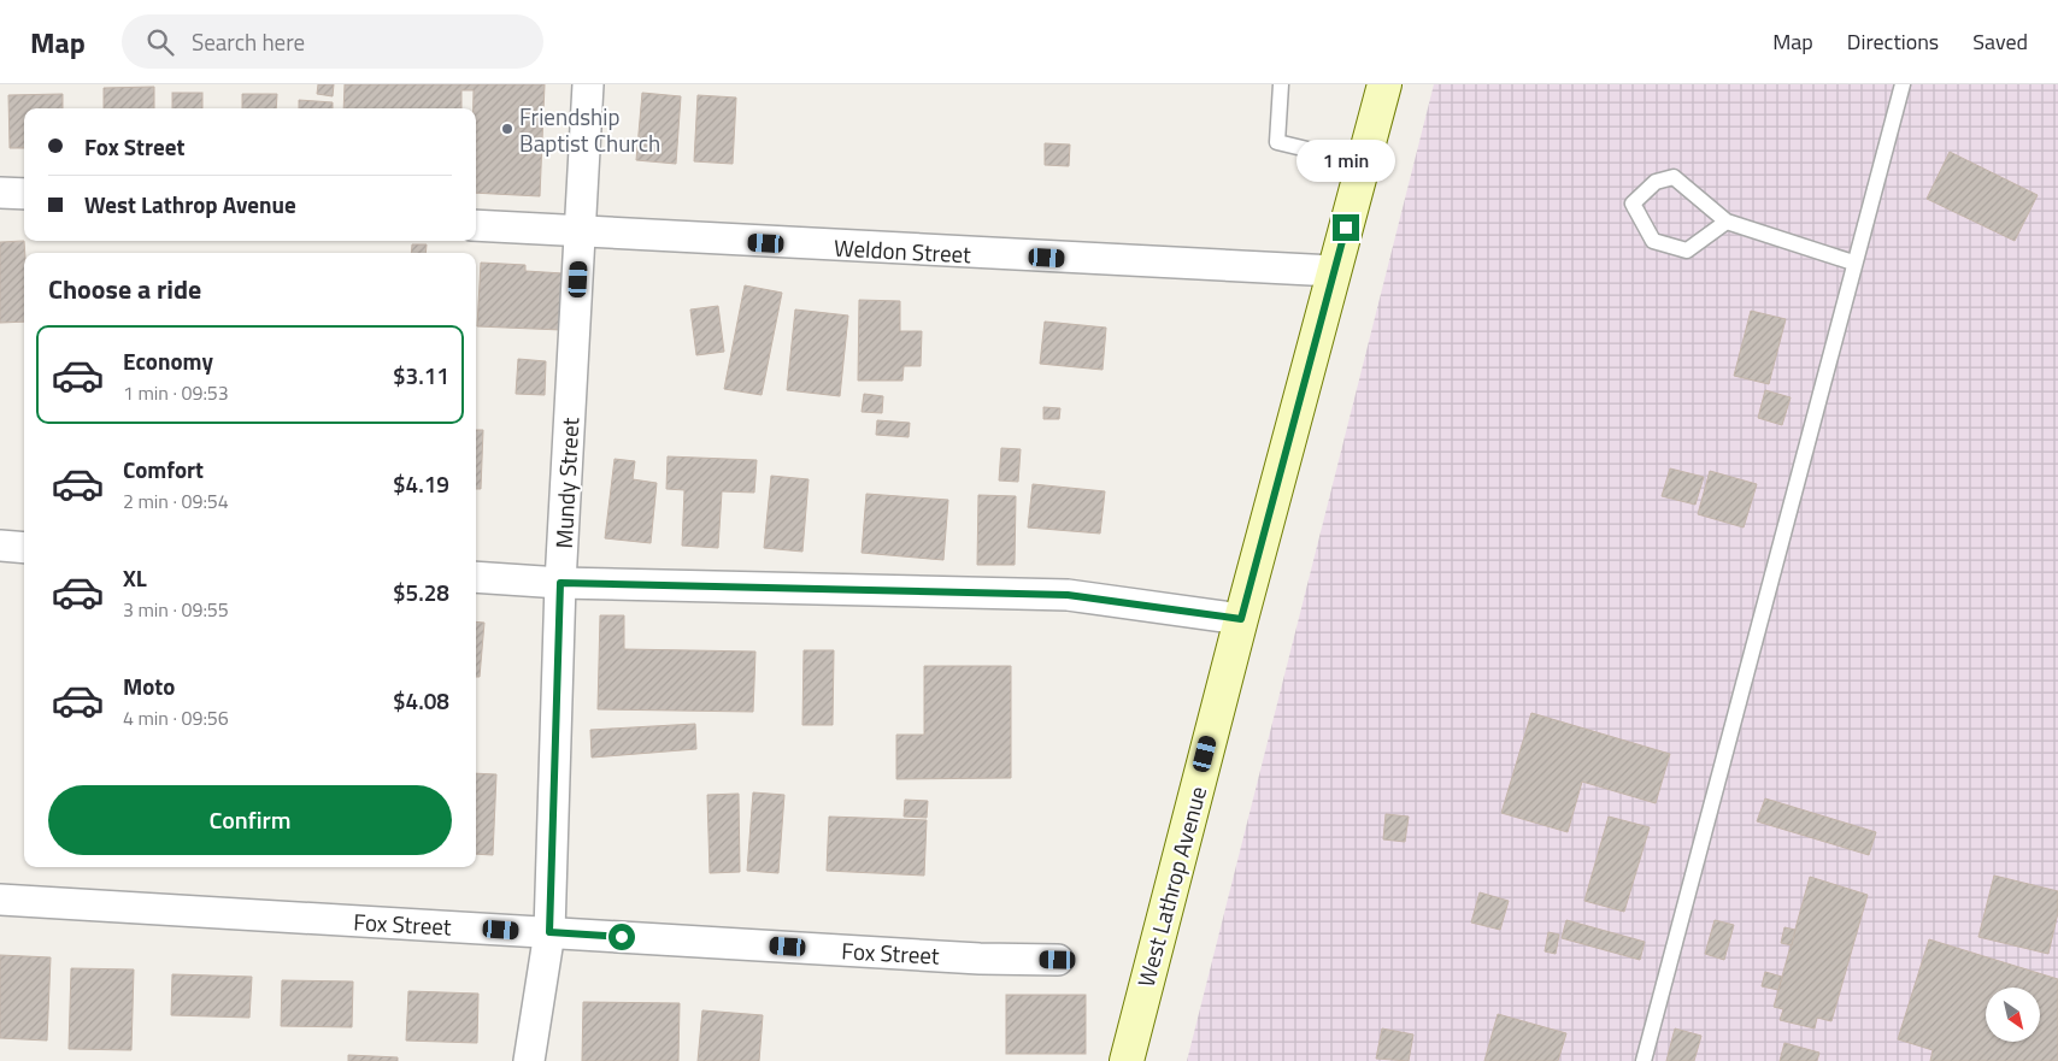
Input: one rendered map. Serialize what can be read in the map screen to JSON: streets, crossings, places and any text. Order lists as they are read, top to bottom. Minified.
{"streets":{"street":["Weldon Street","Mundy Street","West Lathrop Avenue","Fox Street"]},"crossings":[["Weldon Street","Mundy Street"],["Weldon Street","West Lathrop Avenue"],["Mundy Street","Fox Street"]],"places":["Friendship Baptist Church"],"north":"bottom right","page":{"header":"Map","search":"Search here","nav":["Map","Directions","Saved"],"banner":["Fox Street","West Lathrop Avenue"],"bubble":"1 min","heading":"Choose a ride","list":[{"name":"Economy","note":"1 min · 09:53","value":"$3.11"},{"name":"Comfort","note":"2 min · 09:54","value":"$4.19"},{"name":"XL","note":"3 min · 09:55","value":"$5.28"},{"name":"Moto","note":"4 min · 09:56","value":"$4.08"}],"buttons":"Confirm"}}
